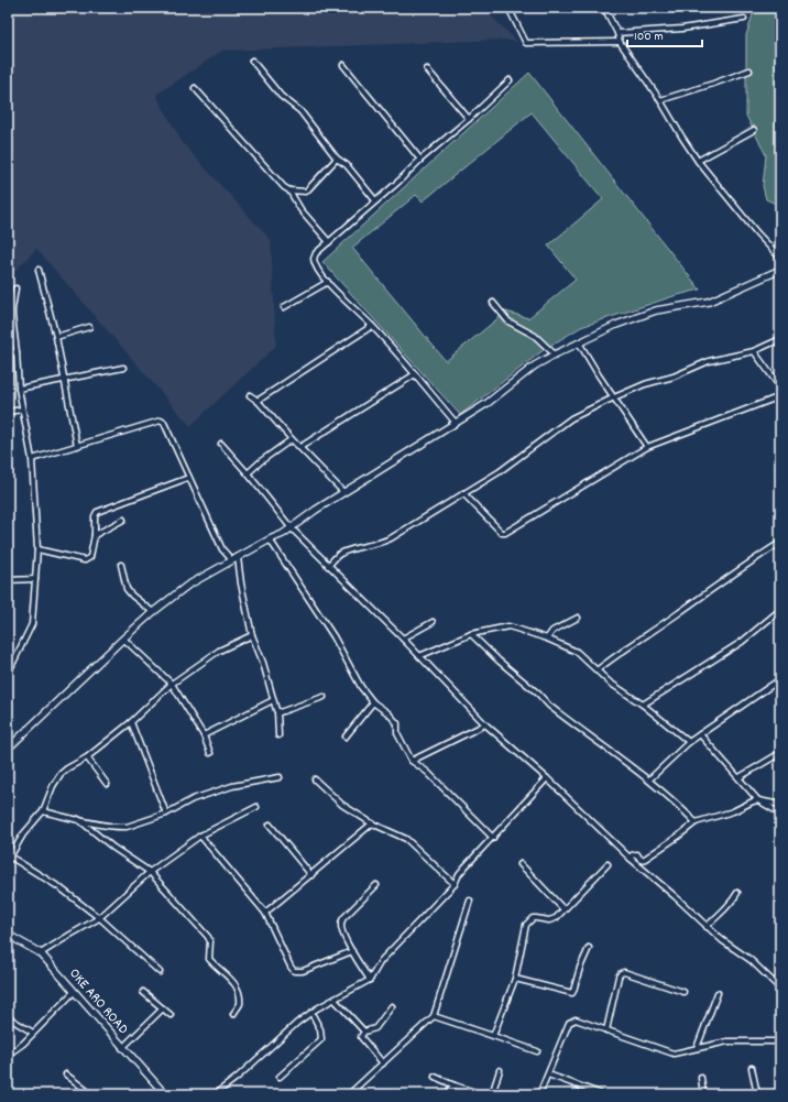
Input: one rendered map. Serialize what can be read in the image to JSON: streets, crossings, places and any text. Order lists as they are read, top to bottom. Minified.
{"streets":{"street":["OKE ARO ROAD"]},"scale_bar":"100 m"}
